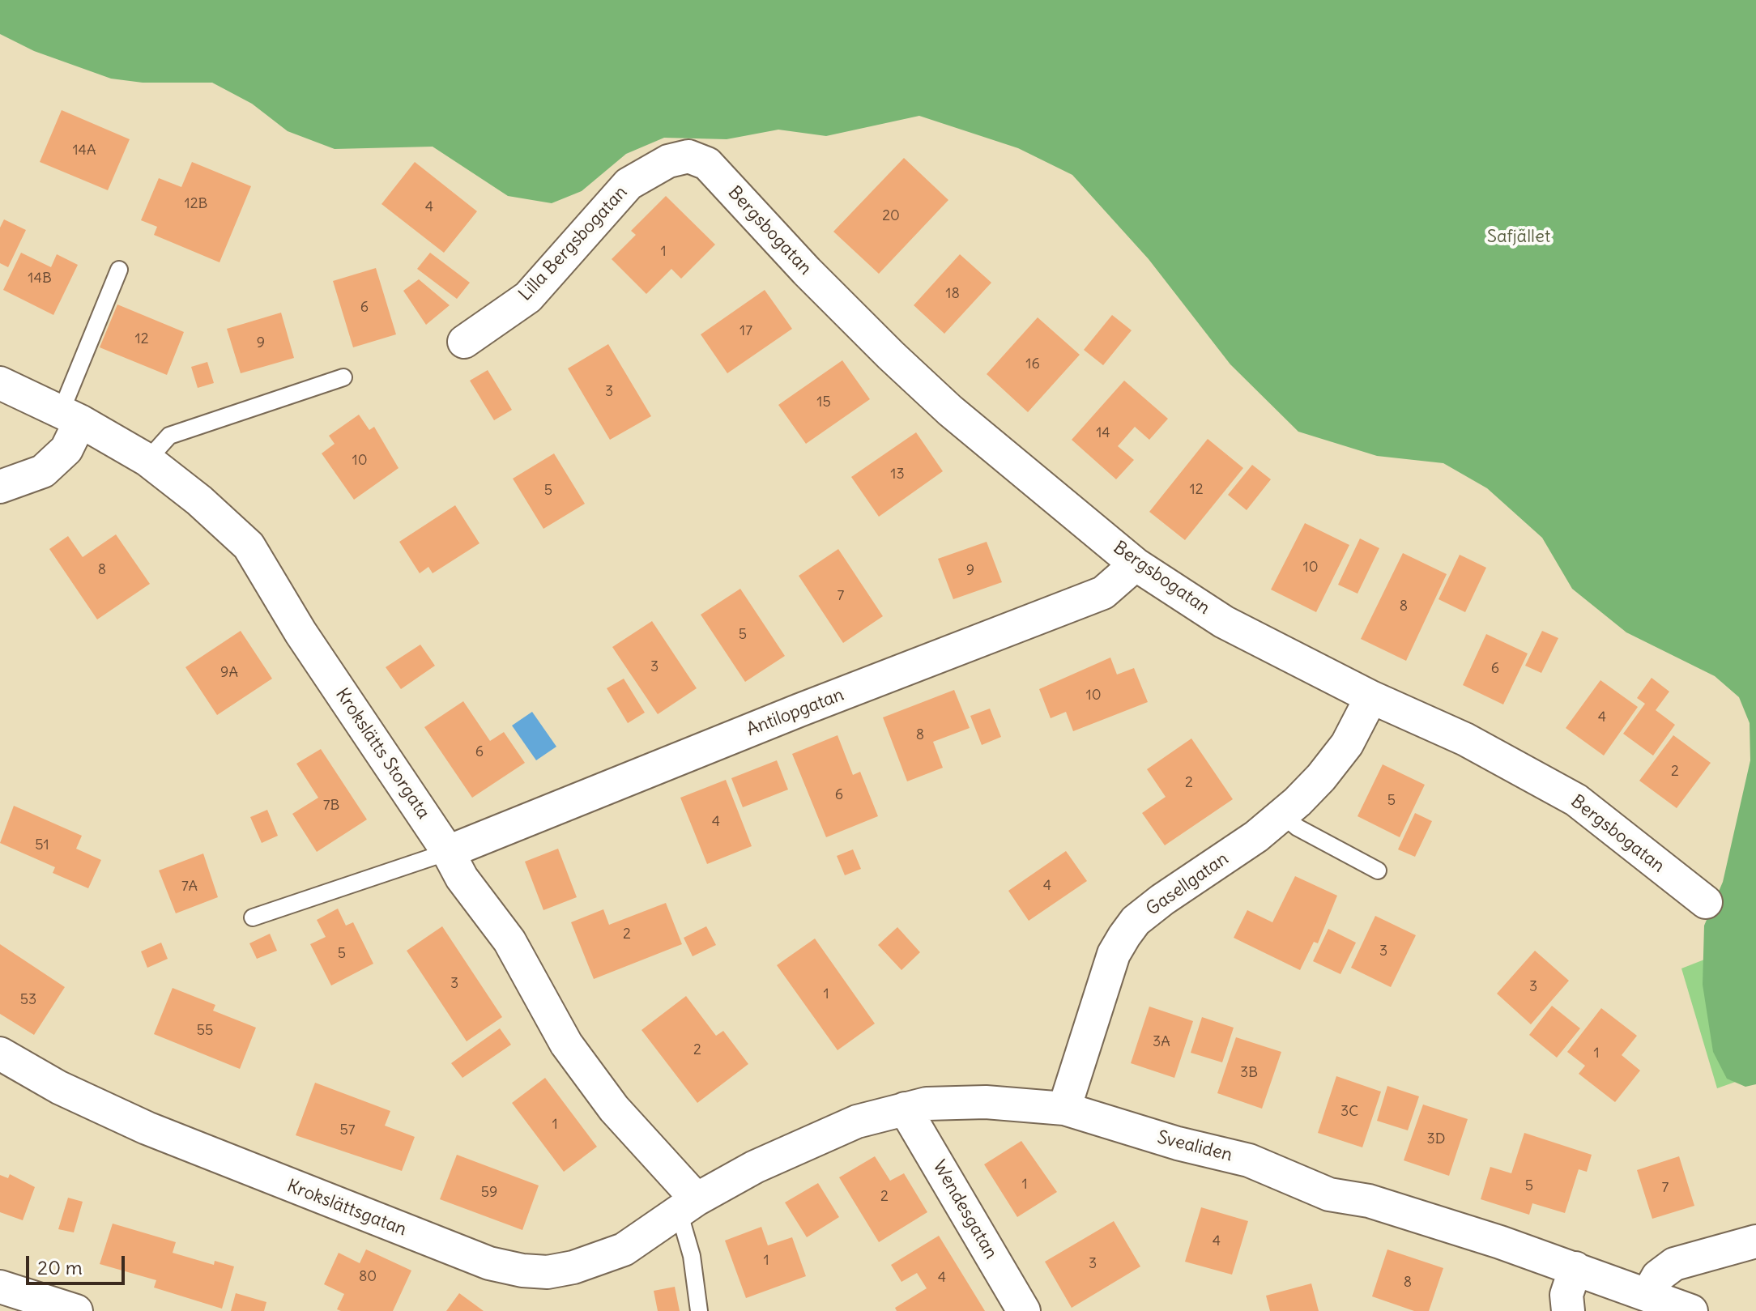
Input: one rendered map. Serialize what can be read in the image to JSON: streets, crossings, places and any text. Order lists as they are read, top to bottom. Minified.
{"streets":{"street":["Bergsbogatan","Lilla Bergsbogatan","Antilopgatan","Krokslätts Storgata","Gasellgatan","Svealiden","Krokslättsgatan","Wendesgatan"]},"crossings":[["Bergsbogatan","Lilla Bergsbogatan"],["Bergsbogatan","Antilopgatan"],["Bergsbogatan","Gasellgatan"],["Antilopgatan","Krokslätts Storgata"],["Krokslätts Storgata","Svealiden"],["Krokslätts Storgata","Krokslättsgatan"],["Gasellgatan","Svealiden"],["Svealiden","Krokslättsgatan"],["Svealiden","Wendesgatan"]],"parks":["Safjället"],"house_numbers":["14A","12B","4","20","1","14B","18","6","17","12","9","16","3","15","14","10","13","12","5","10","8","9","7","8","5","3","6","9A","10","4","8","6","2","2","6","5","7B","4","51","4","7A","2","3","5","3","3","1","53","55","3A","2","1","3B","3C","1","57","3D","1","5","7","59","2","4","1","3","80","4","8"],"scale_bar":"20 m"}
